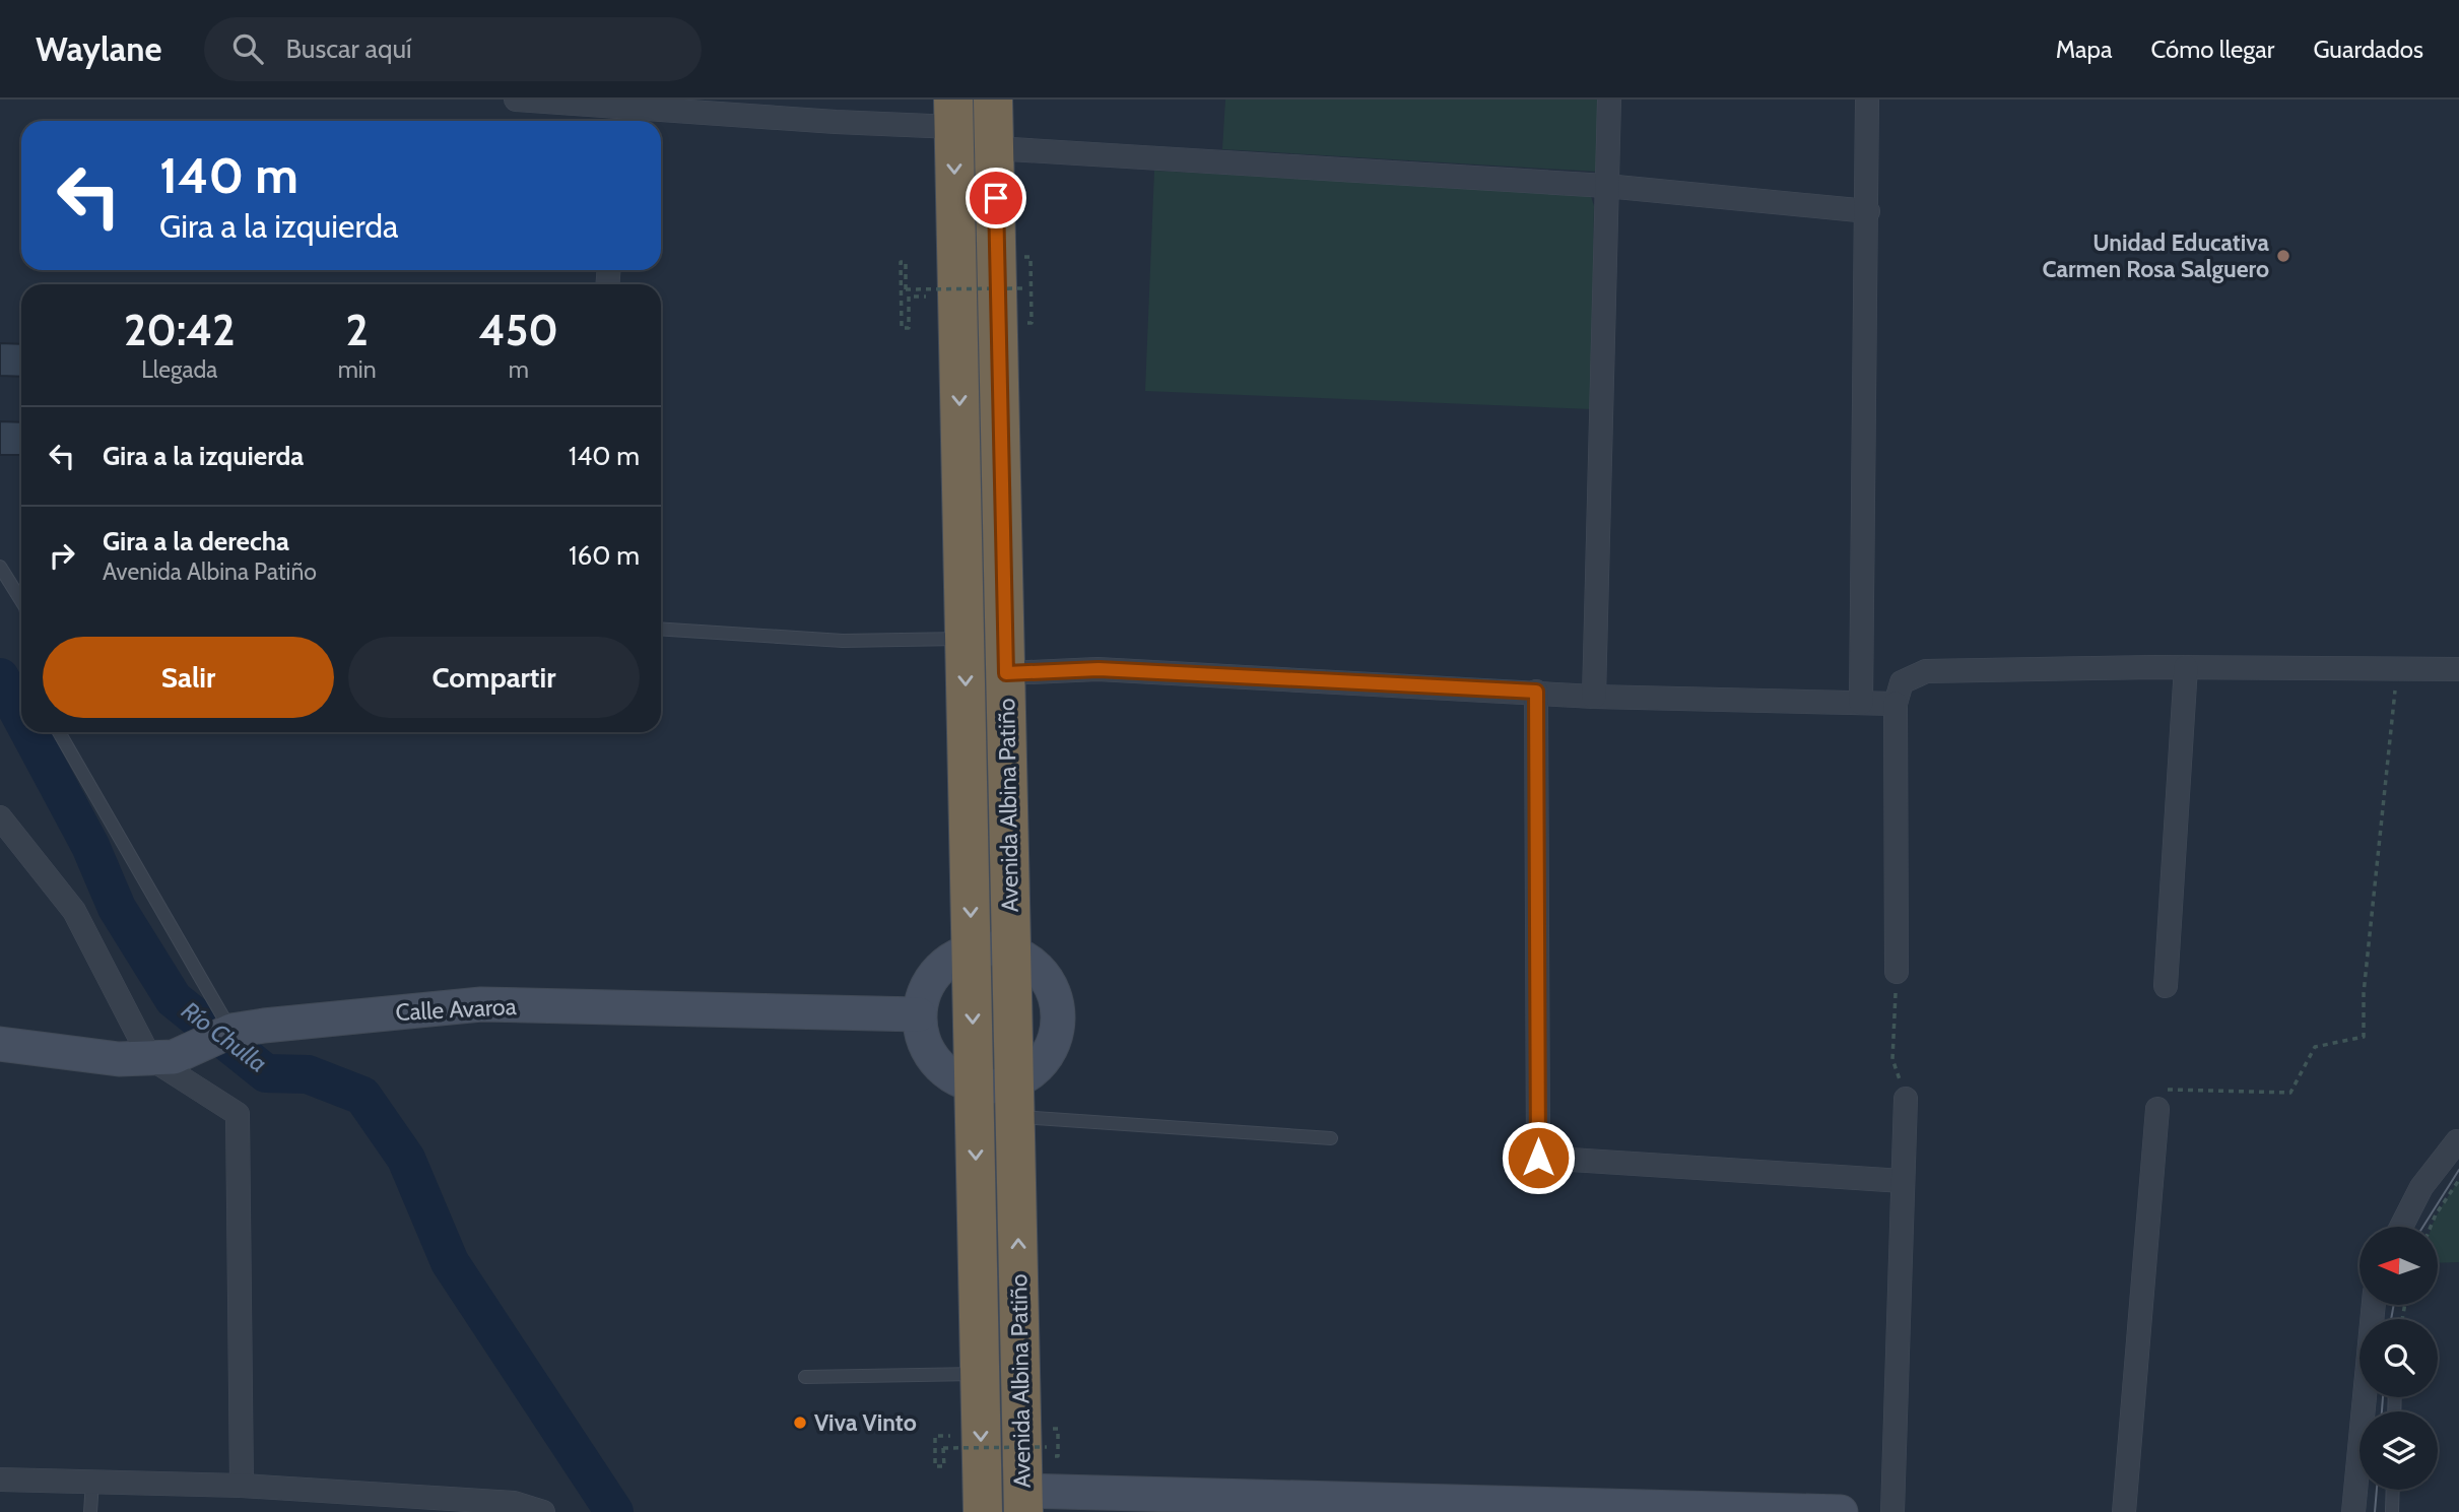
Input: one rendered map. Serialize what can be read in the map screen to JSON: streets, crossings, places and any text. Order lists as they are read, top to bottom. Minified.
{"streets":{"highway":["Avenida Albina Patiño"],"main road":["Calle Avaroa"]},"water":["Río Chulla"],"places":["Unidad Educativa Carmen Rosa Salguero","Viva Vinto"],"north":"left","page":{"header":"Waylane","search":"Buscar aquí","nav":["Mapa","Cómo llegar","Guardados"],"turn":["140 m","Gira a la izquierda"],"eta":["20:42","Llegada","2","min","450","m"],"list":[{"name":"Gira a la izquierda","value":"140 m"},{"name":"Gira a la derecha","note":"Avenida Albina Patiño","value":"160 m"}],"buttons":["Salir","Compartir"]}}
